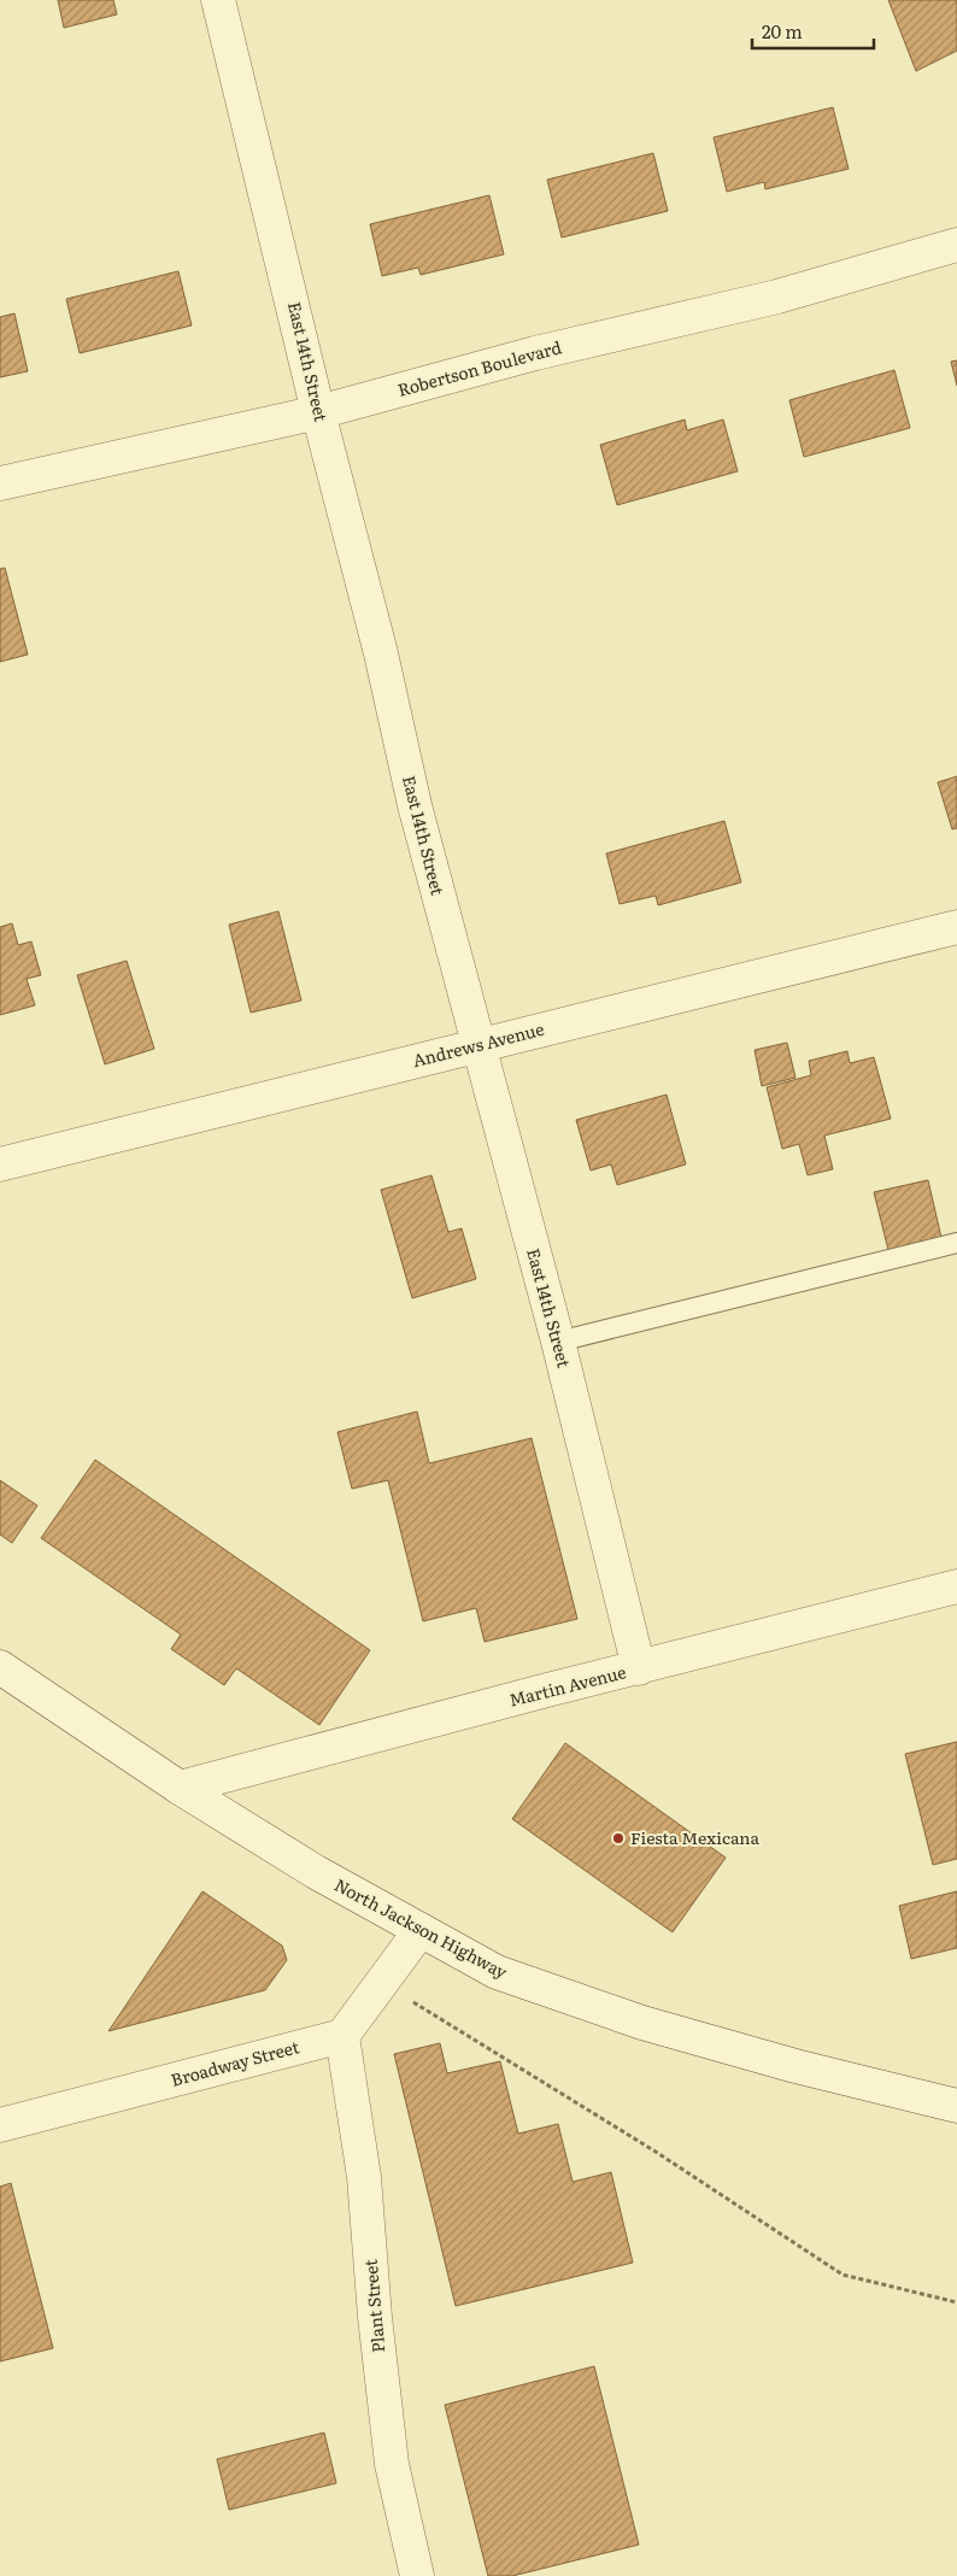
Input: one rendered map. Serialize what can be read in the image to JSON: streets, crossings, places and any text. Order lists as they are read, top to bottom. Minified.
{"streets":{"street":["East 14th Street","Robertson Boulevard","Andrews Avenue","Martin Avenue","North Jackson Highway","Broadway Street","Plant Street"]},"crossings":[["East 14th Street","Robertson Boulevard"],["East 14th Street","Andrews Avenue"],["East 14th Street","Martin Avenue"],["Martin Avenue","North Jackson Highway"],["Broadway Street","Plant Street"]],"places":["Fiesta Mexicana"],"scale_bar":"20 m"}
